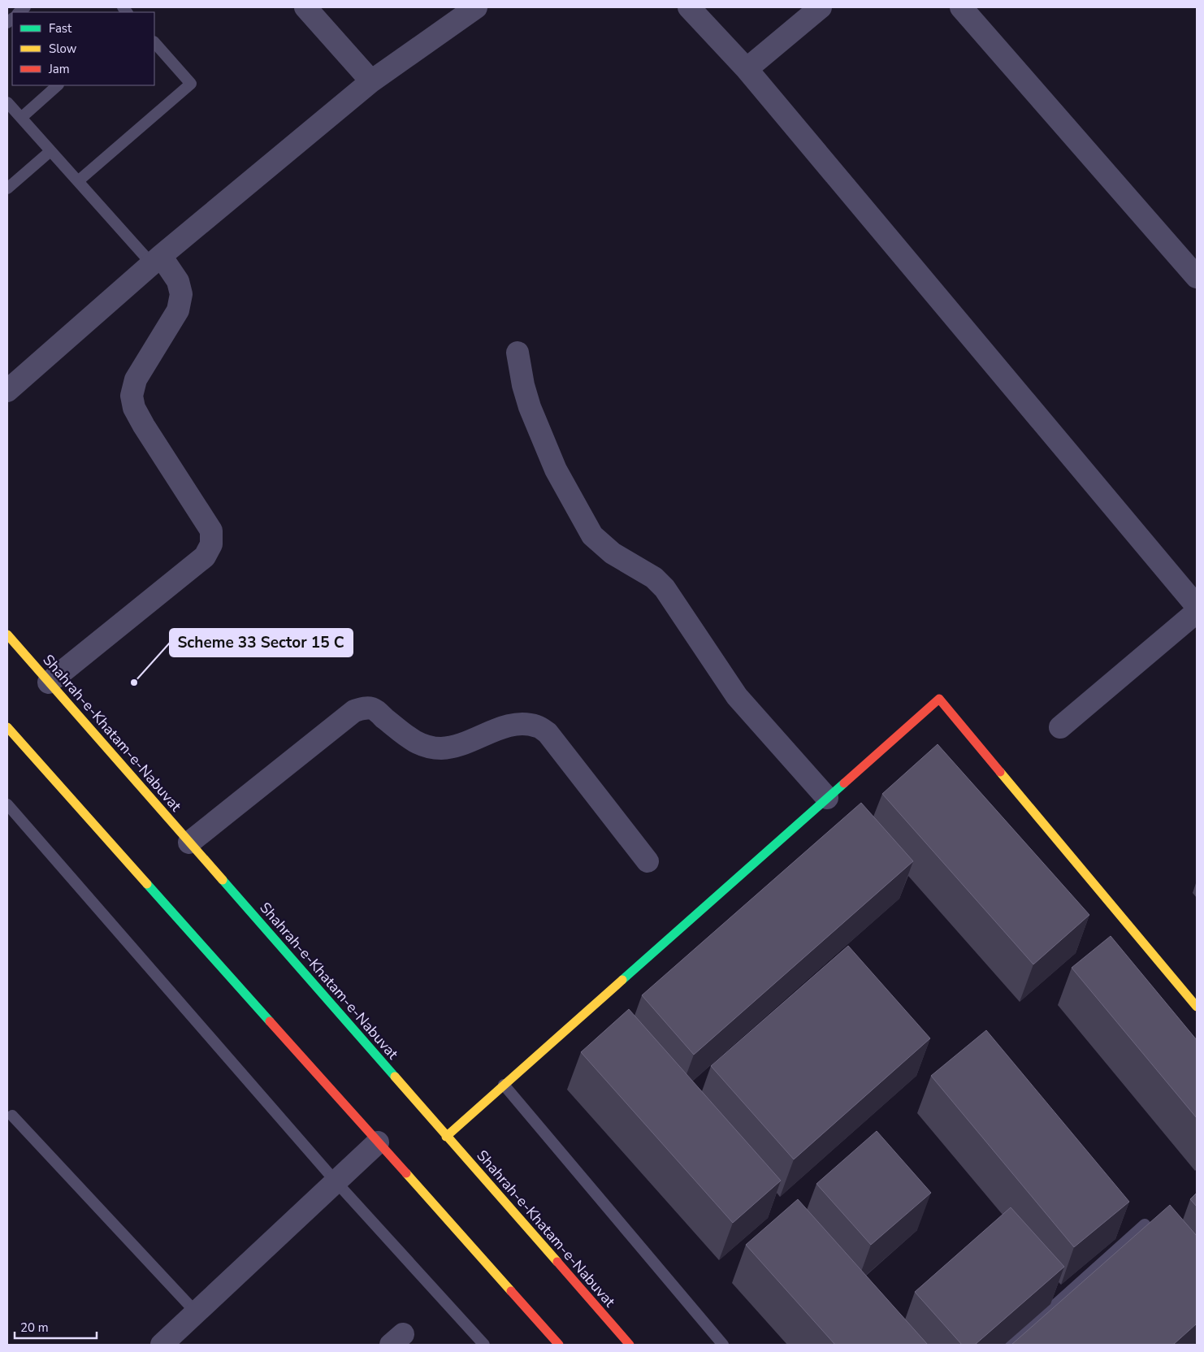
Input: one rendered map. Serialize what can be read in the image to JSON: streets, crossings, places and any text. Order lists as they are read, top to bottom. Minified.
{"streets":{"main road":["Shahrah-e-Khatam-e-Nabuvat"]},"places":["Scheme 33 Sector 15 C"],"legend":["Fast","Slow","Jam"],"scale_bar":"20 m"}
